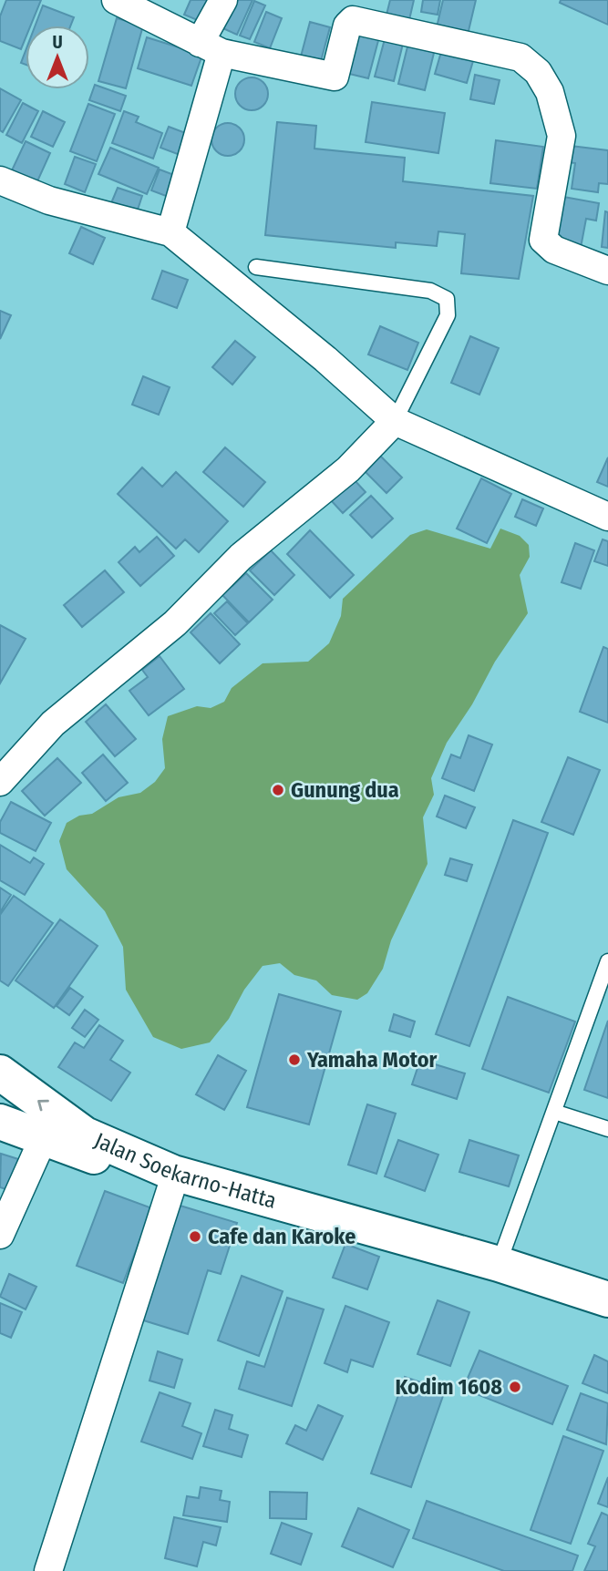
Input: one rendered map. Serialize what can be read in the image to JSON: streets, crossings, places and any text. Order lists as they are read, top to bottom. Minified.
{"streets":{"highway":["Jalan Soekarno-Hatta"]},"places":["Gunung dua","Yamaha Motor","Cafe dan Karoke","Kodim 1608"],"north":"top"}
